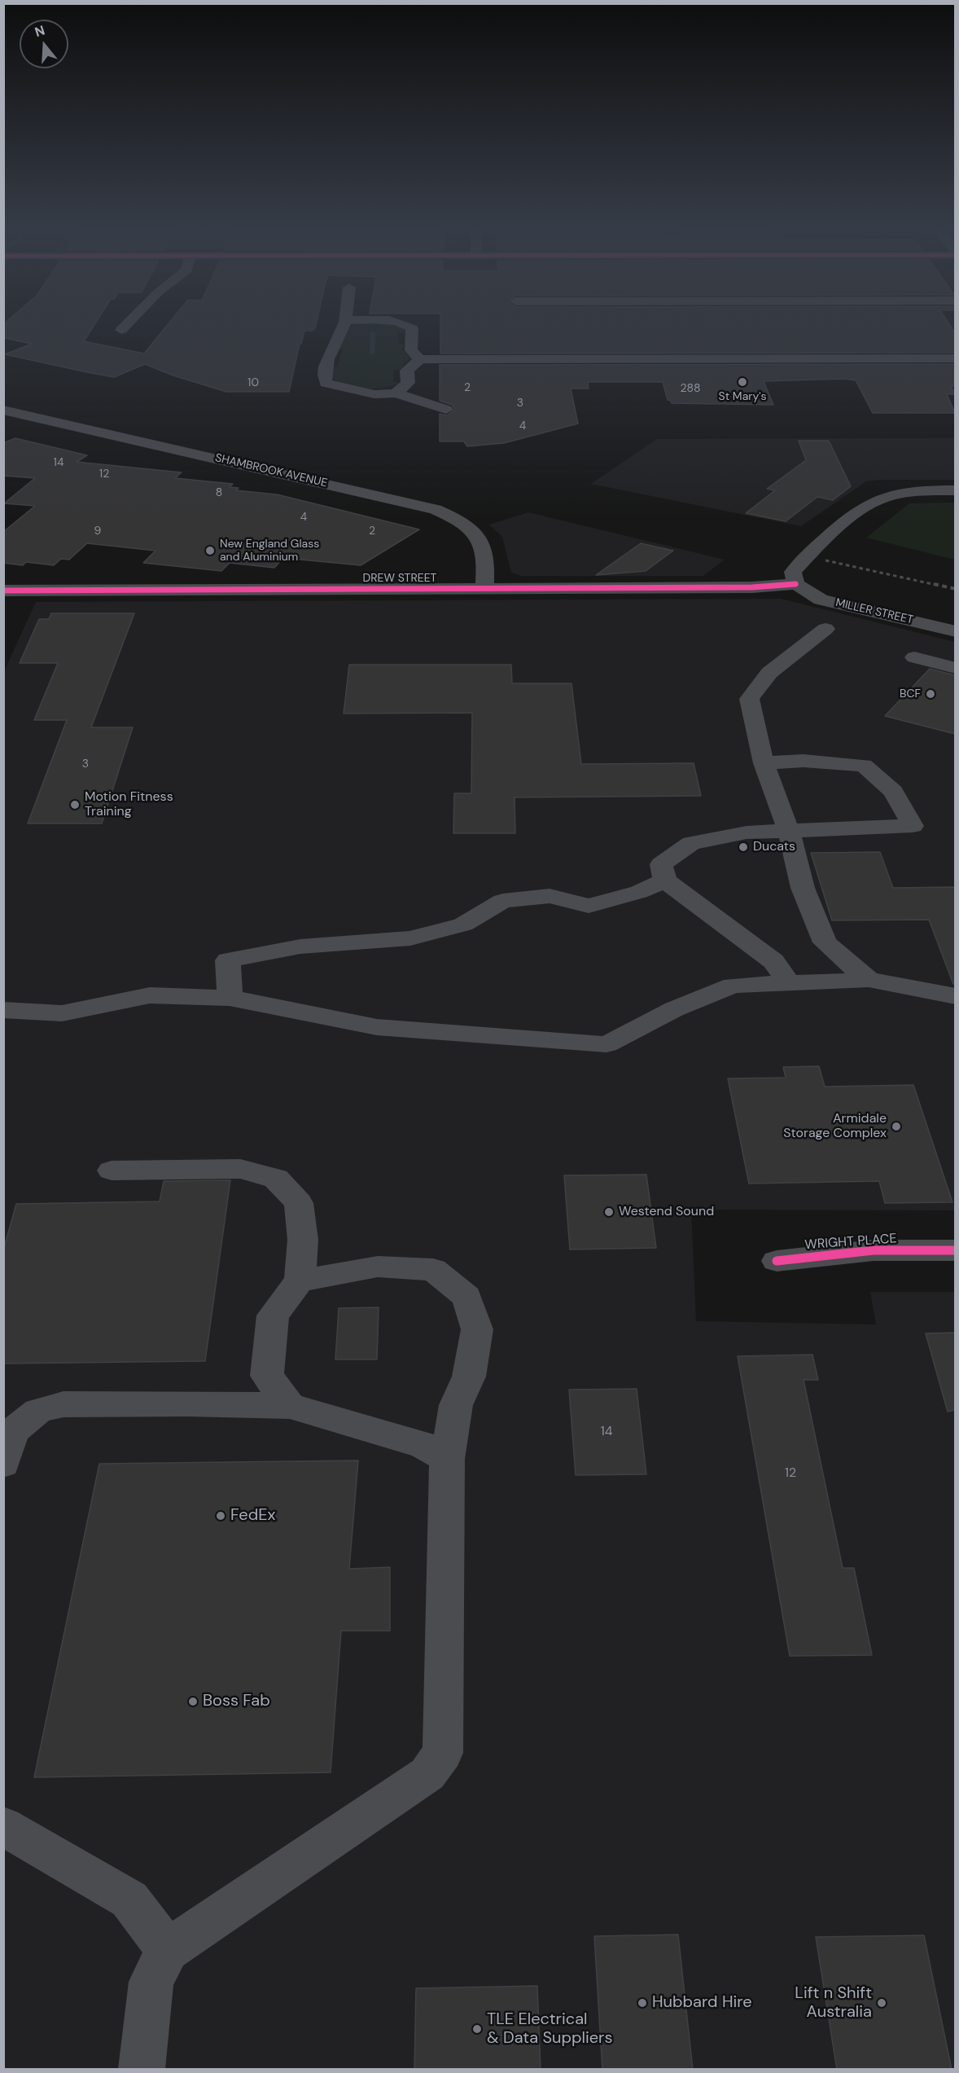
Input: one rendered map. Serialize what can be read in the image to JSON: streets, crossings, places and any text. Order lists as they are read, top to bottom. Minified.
{"streets":{"street":["SHAMBROOK AVENUE","DREW STREET","MILLER STREET","WRIGHT PLACE"]},"crossings":[["SHAMBROOK AVENUE","DREW STREET"],["DREW STREET","MILLER STREET"]],"places":["St Mary's","New England Glass and Aluminium","BCF","Motion Fitness Training","Ducats","Armidale Storage Complex","Westend Sound","FedEx","Boss Fab","Hubbard Hire","Lift n Shift Australia","TLE Electrical & Data Suppliers"],"house_numbers":["10","2","288","3","4","14","12","8","4","9","2","3","14","12"],"north":"top"}
